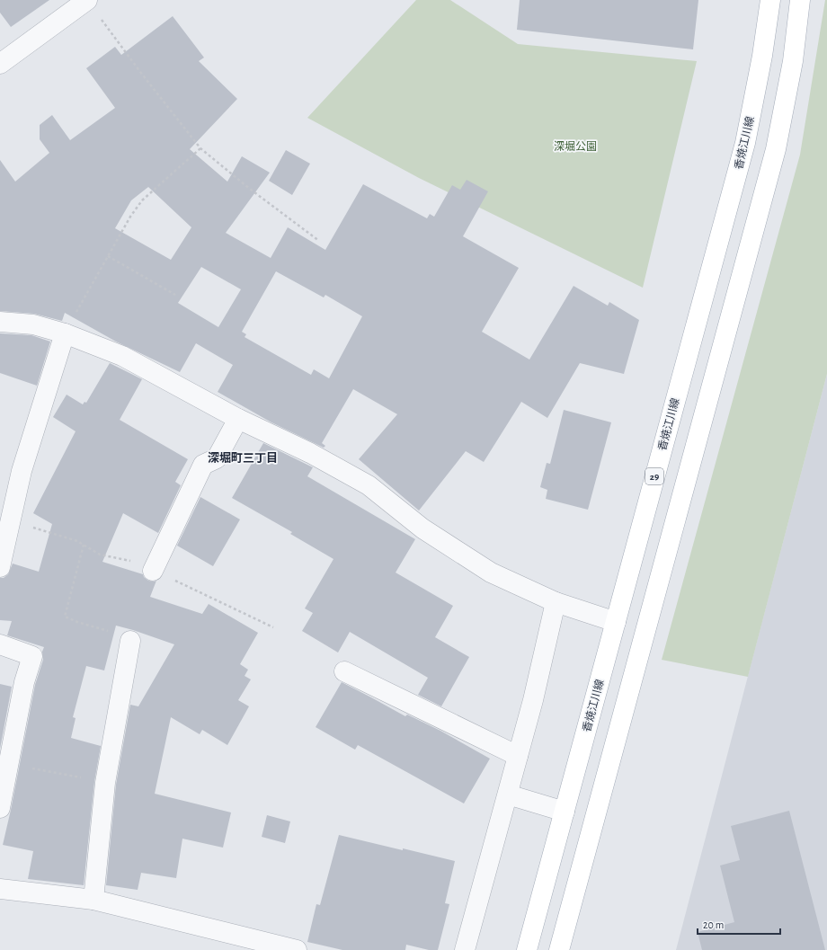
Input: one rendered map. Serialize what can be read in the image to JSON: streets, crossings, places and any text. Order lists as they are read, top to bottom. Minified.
{"streets":{"main road":["香焼江川線","29"]},"districts":["深堀町三丁目"],"parks":["深堀公園"],"scale_bar":"20 m"}
